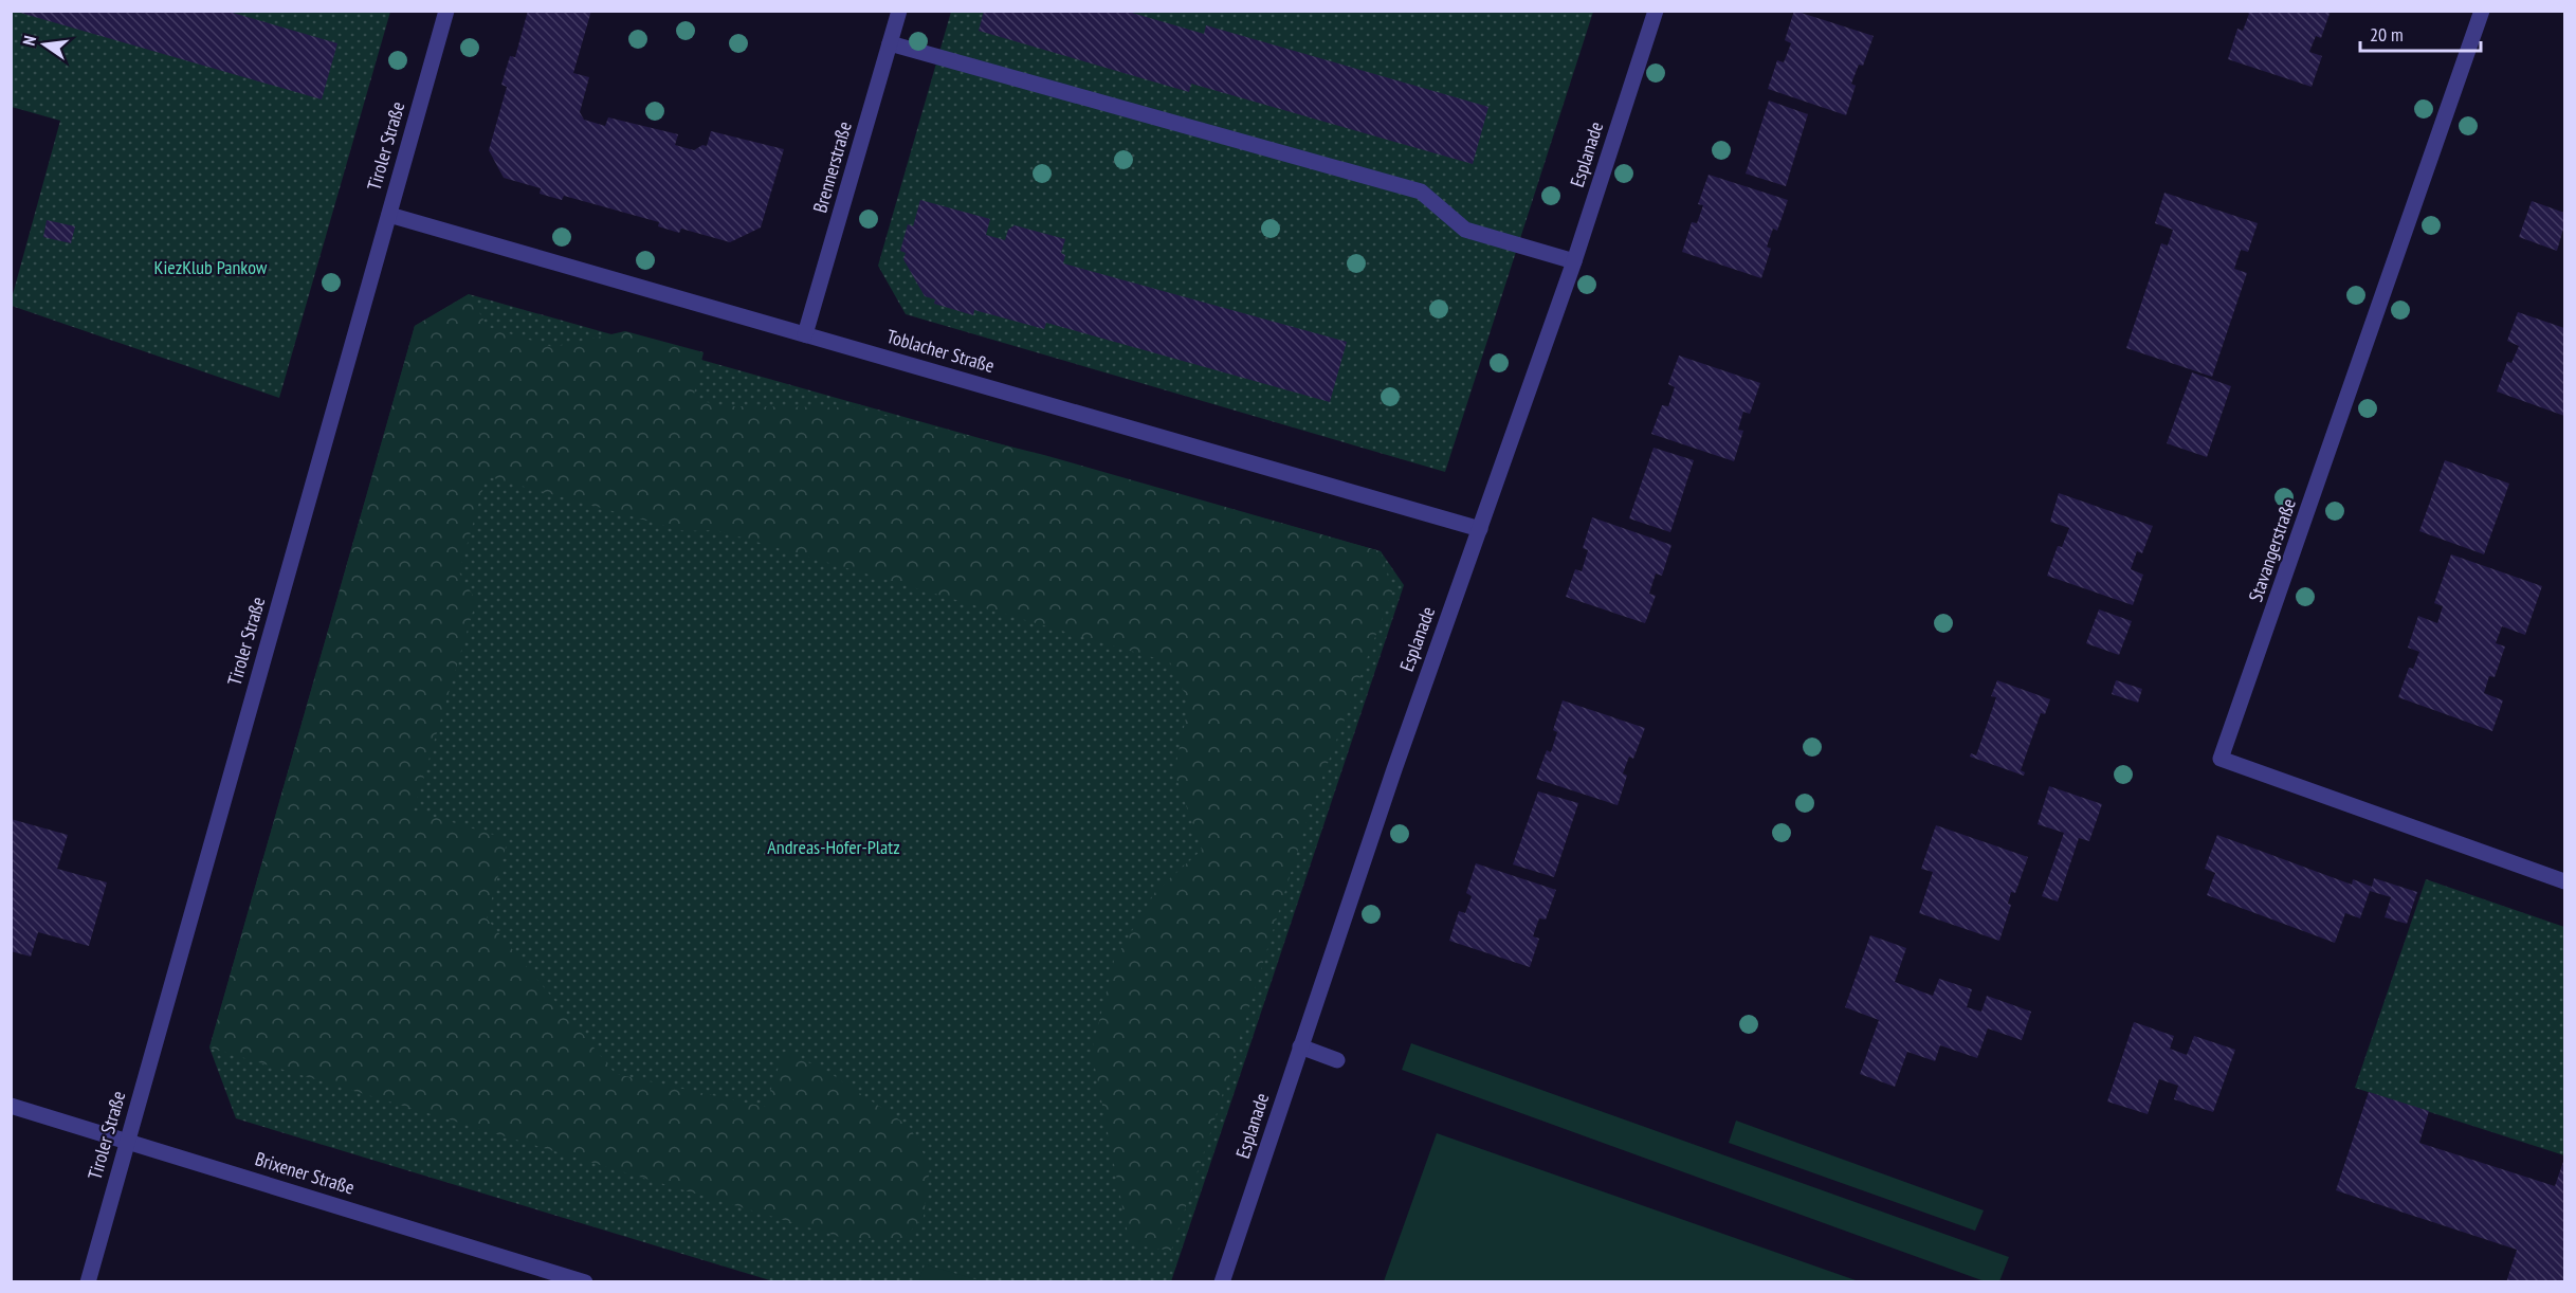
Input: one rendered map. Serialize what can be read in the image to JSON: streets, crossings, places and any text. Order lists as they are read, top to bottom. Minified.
{"streets":{"street":["Tiroler Straße","Esplanade","Brennerstraße","Toblacher Straße","Stavangerstraße","Brixener Straße"]},"crossings":[["Tiroler Straße","Toblacher Straße"],["Tiroler Straße","Brixener Straße"],["Esplanade","Toblacher Straße"],["Brennerstraße","Toblacher Straße"]],"parks":["KiezKlub Pankow","Andreas-Hofer-Platz"],"scale_bar":"20 m","north":"left"}
